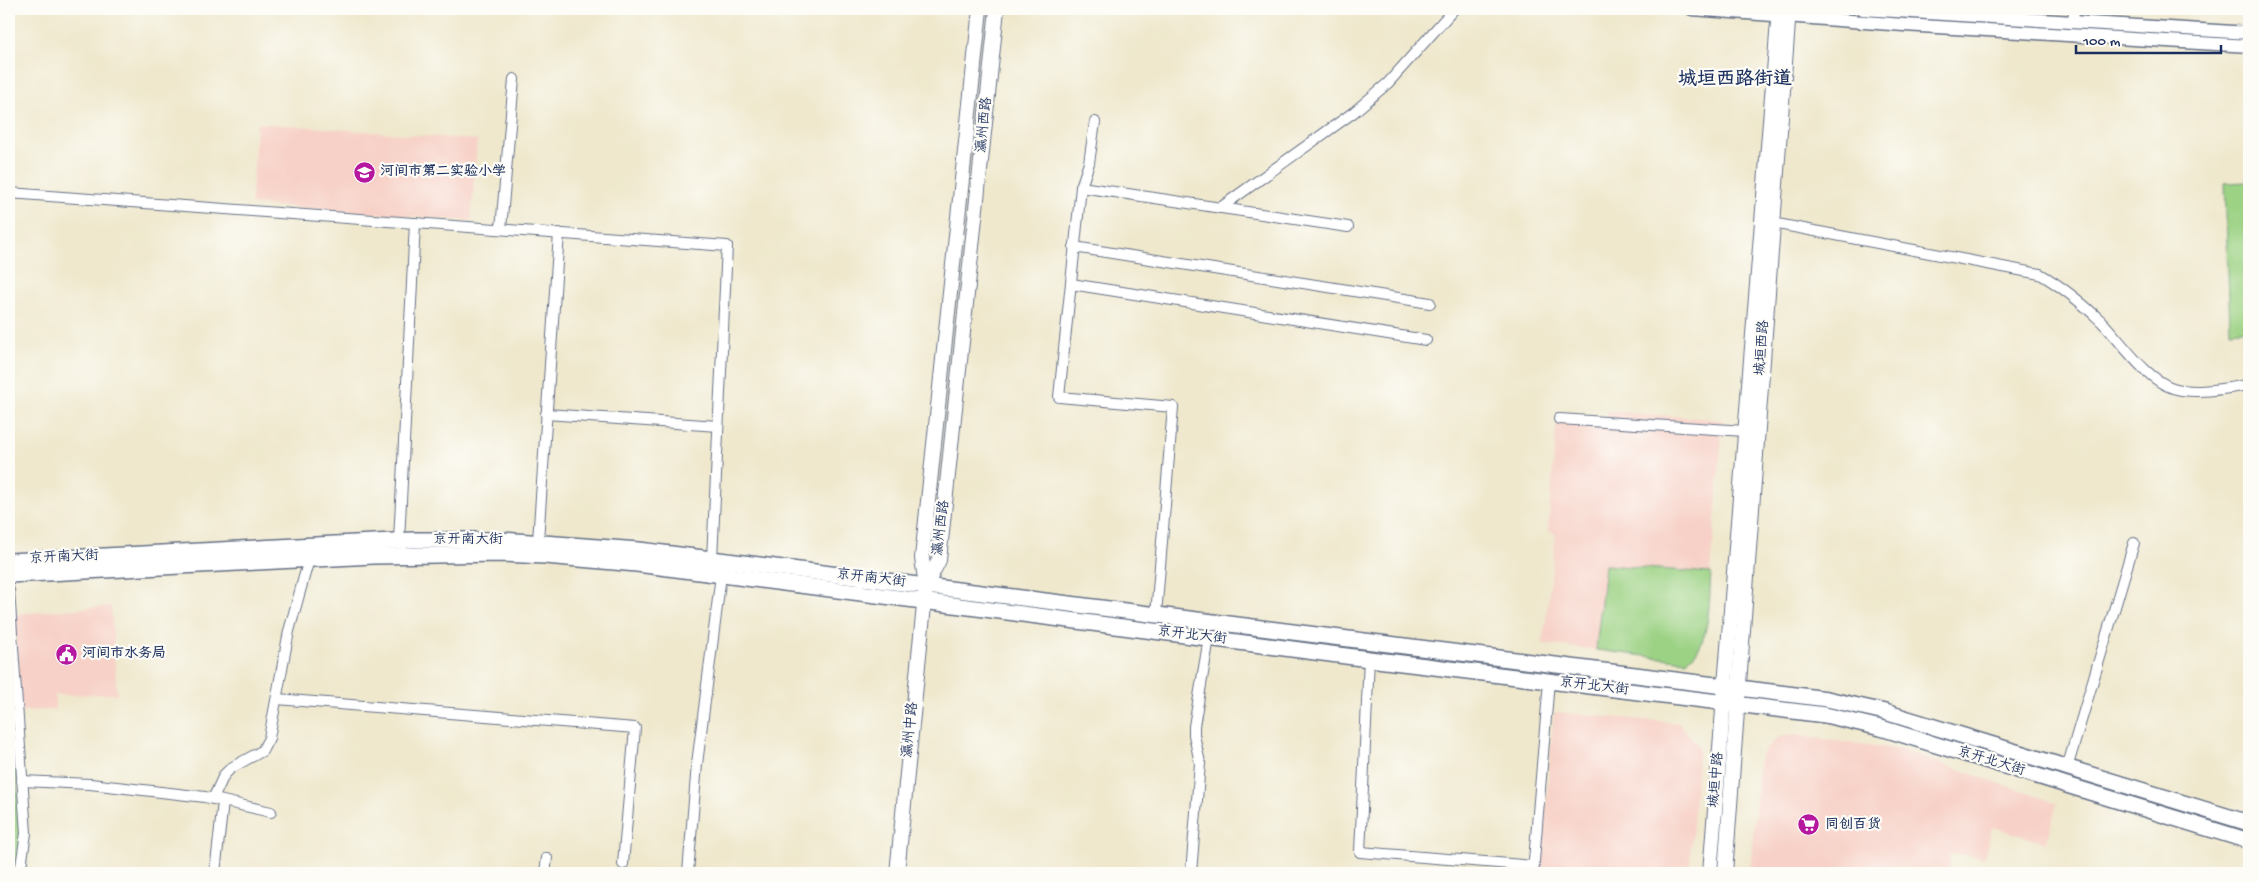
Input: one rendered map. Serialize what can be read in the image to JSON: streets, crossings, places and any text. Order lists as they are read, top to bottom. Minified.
{"streets":{"main road":["瀛州西路","城垣西路","京开南大街","京开北大街","瀛州中路","城垣中路"]},"crossings":[["瀛州西路","京开南大街"],["瀛州西路","京开北大街"],["瀛州西路","瀛州中路"],["城垣西路","京开北大街"],["城垣西路","城垣中路"],["京开南大街","京开北大街"],["京开南大街","瀛州中路"],["京开北大街","瀛州中路"],["京开北大街","城垣中路"]],"districts":["城垣西路街道"],"places":{"school or university":["河间市第二实验小学"],"public building":["河间市水务局"],"supermarket":["同创百货"]},"scale_bar":"100 m"}
